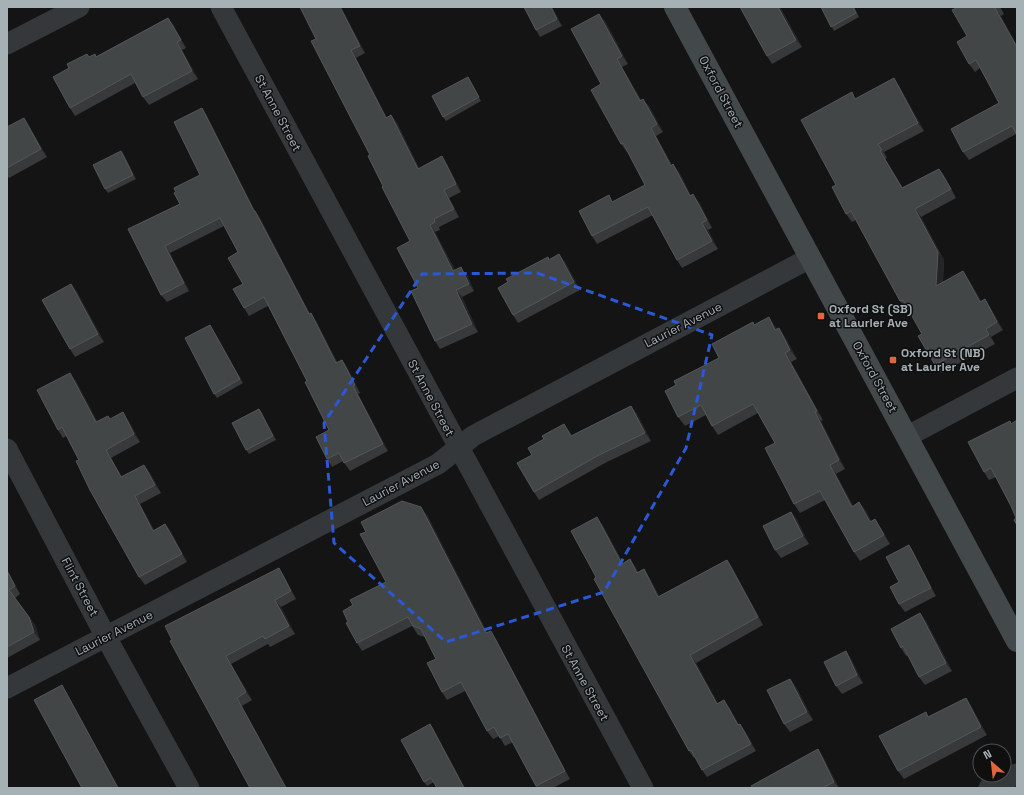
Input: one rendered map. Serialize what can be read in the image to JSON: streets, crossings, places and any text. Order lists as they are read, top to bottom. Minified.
{"streets":{"main road":["Oxford Street"],"street":["St Anne Street","Laurier Avenue","Flint Street"]},"crossings":[["Oxford Street","Laurier Avenue"],["St Anne Street","Laurier Avenue"],["Laurier Avenue","Flint Street"]],"places":{"transit":["Oxford St (SB) at Laurier Ave","Oxford St (NB) at Laurier Ave"]},"north":"top left"}
